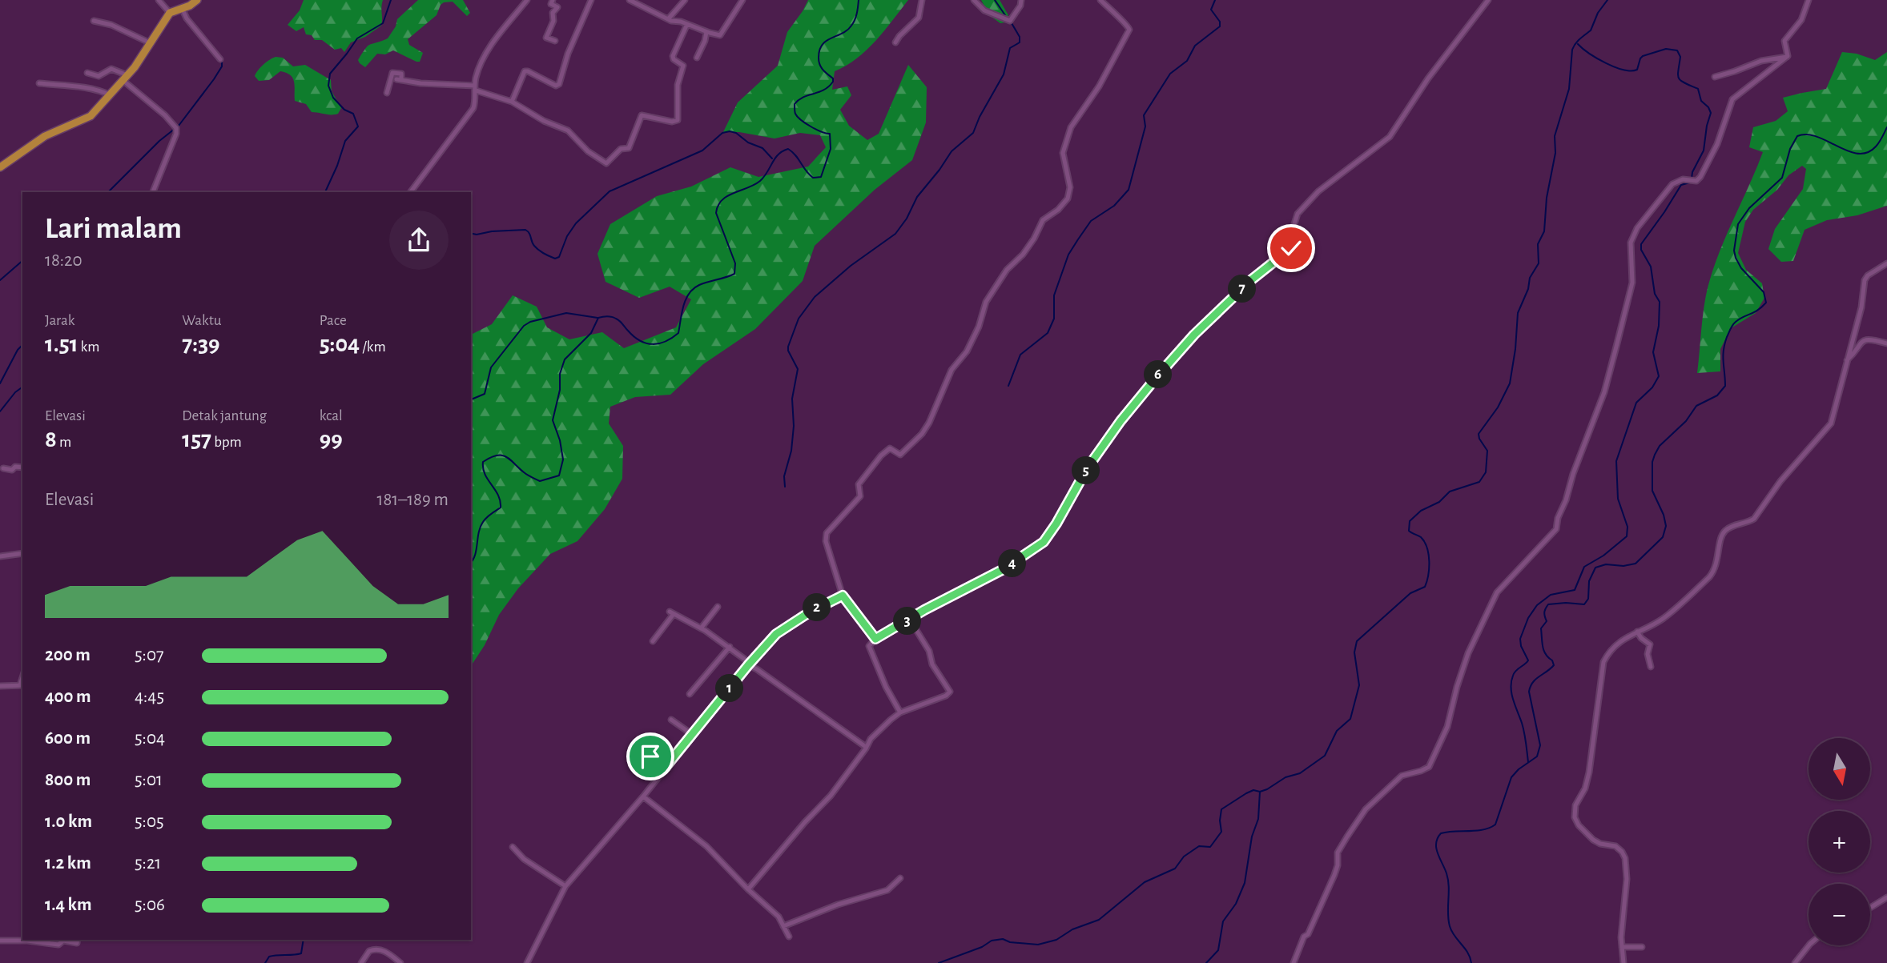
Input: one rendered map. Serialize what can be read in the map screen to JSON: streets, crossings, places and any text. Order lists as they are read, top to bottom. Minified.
{"north":"bottom","page":{"heading":["Lari malam","18:20"],"pins":["7","6","5","4","2","3","1"],"stats":[["Jarak","1.51 km"],["Waktu","7:39"],["Pace","5:04 /km"],["Elevasi","8 m"],["Detak jantung","157 bpm"],["kcal","99"]],"chart":["Elevasi","181–189 m"],"list":[{"name":"200 m","note":"5:07"},{"name":"400 m","note":"4:45"},{"name":"600 m","note":"5:04"},{"name":"800 m","note":"5:01"},{"name":"1.0 km","note":"5:05"},{"name":"1.2 km","note":"5:21"},{"name":"1.4 km","note":"5:06"}],"map_buttons":["+","−"]}}
